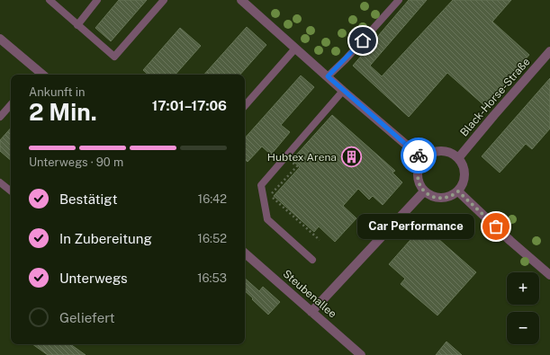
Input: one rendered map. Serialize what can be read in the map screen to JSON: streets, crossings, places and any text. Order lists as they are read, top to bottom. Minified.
{"streets":{"street":["Black-Horse-Straße","Steubenallee"]},"places":{"building":["Hubtex Arena"],"other":["Car Performance"]},"page":{"heading":["2 Min.","Ankunft in","17:01–17:06"],"bar":"Unterwegs · 90 m","list":[["Bestätigt","16:42"],["In Zubereitung","16:52"],["Unterwegs","16:53"],"Geliefert"],"bubble":"Car Performance","map_buttons":["+","−"]}}
